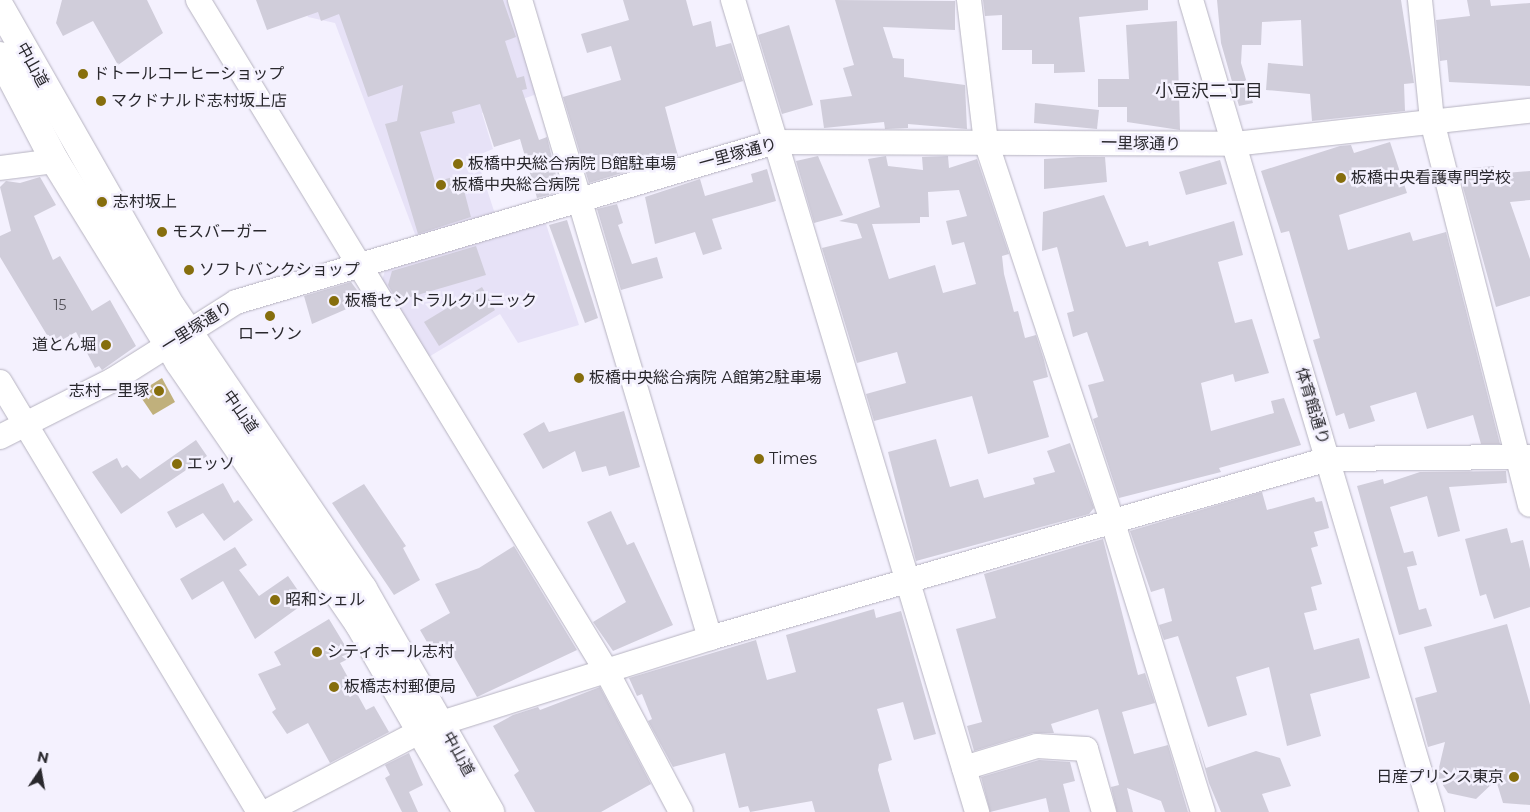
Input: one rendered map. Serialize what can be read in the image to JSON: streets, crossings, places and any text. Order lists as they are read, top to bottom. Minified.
{"streets":{"highway":["中山道"],"street":["一里塚通り","体育館通り"]},"crossings":[["中山道","一里塚通り"],["一里塚通り","体育館通り"]],"districts":["小豆沢二丁目"],"places":["ドトールコーヒーショップ","マクドナルド志村坂上店","板橋中央総合病院 B館駐車場","板橋中央看護専門学校","板橋中央総合病院","志村坂上","モスバーガー","ソフトバンクショップ","板橋セントラルクリニック","ローソン","道とん堀","板橋中央総合病院 A館第2駐車場","志村一里塚","Times","エッソ","昭和シェル","シティホール志村","板橋志村郵便局","日産プリンス東京"],"house_numbers":["15"],"north":"top"}
